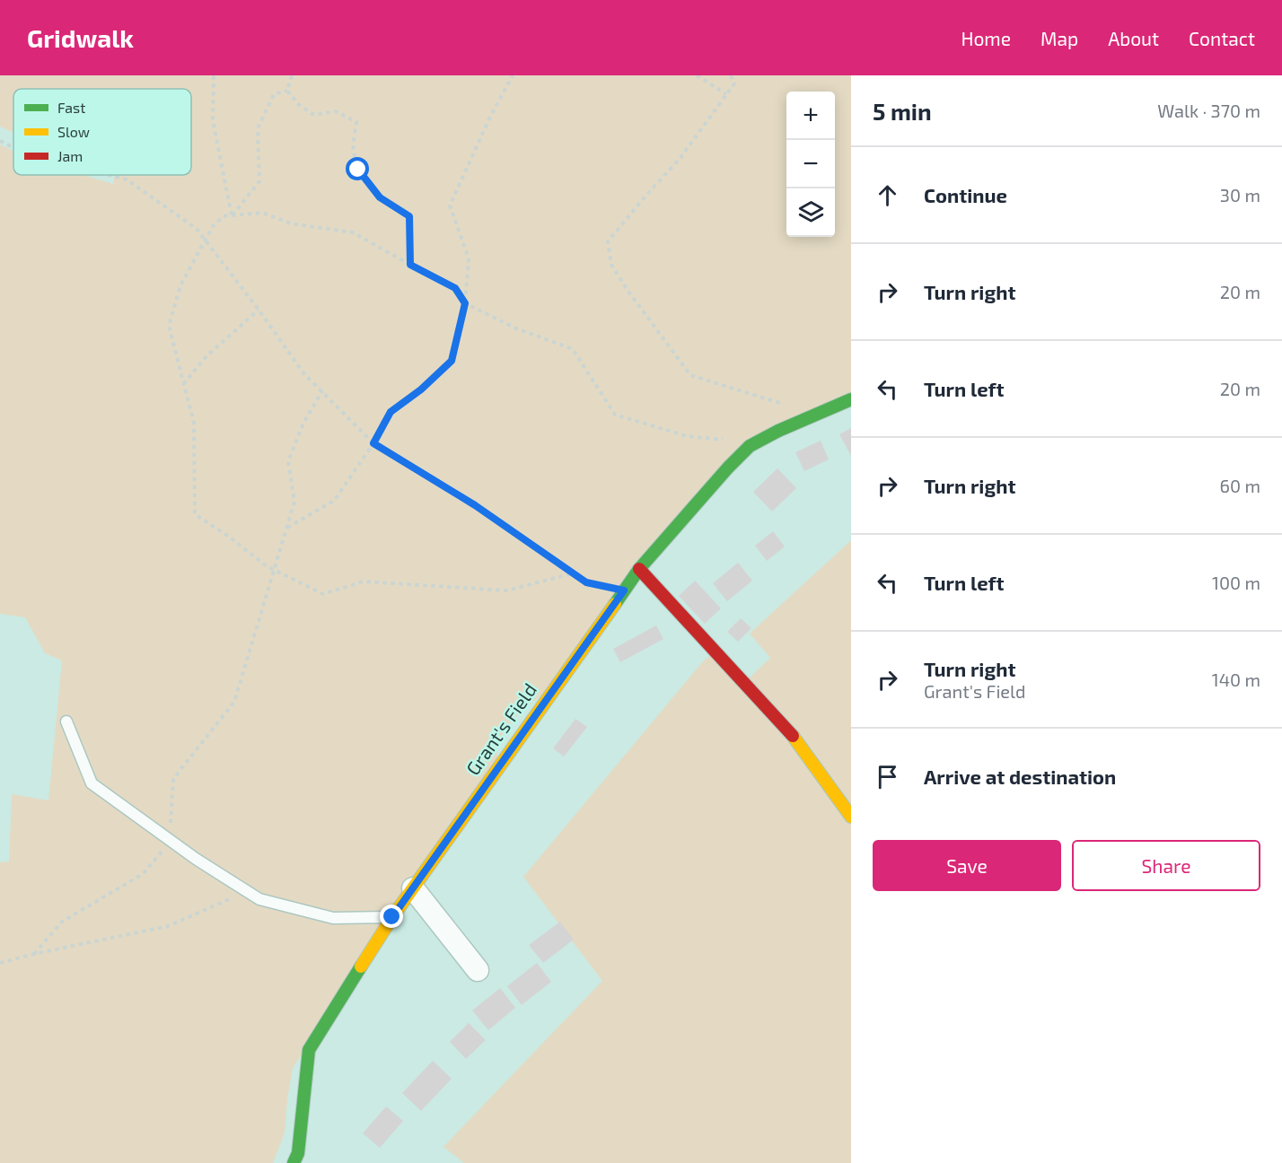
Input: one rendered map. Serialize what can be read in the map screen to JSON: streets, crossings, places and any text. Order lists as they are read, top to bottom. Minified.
{"streets":{"street":["Grant's Field"]},"legend":["Fast","Slow","Jam"],"page":{"header":"Gridwalk","nav":["Home","Map","About","Contact"],"heading":["5 min","Walk · 370 m"],"map_buttons":["+","−"],"list":[["Continue","30 m"],["Turn right","20 m"],["Turn left","20 m"],["Turn right","60 m"],["Turn left","100 m"],["Turn right","Grant's Field","140 m"],"Arrive at destination"],"buttons":["Save","Share"]}}
